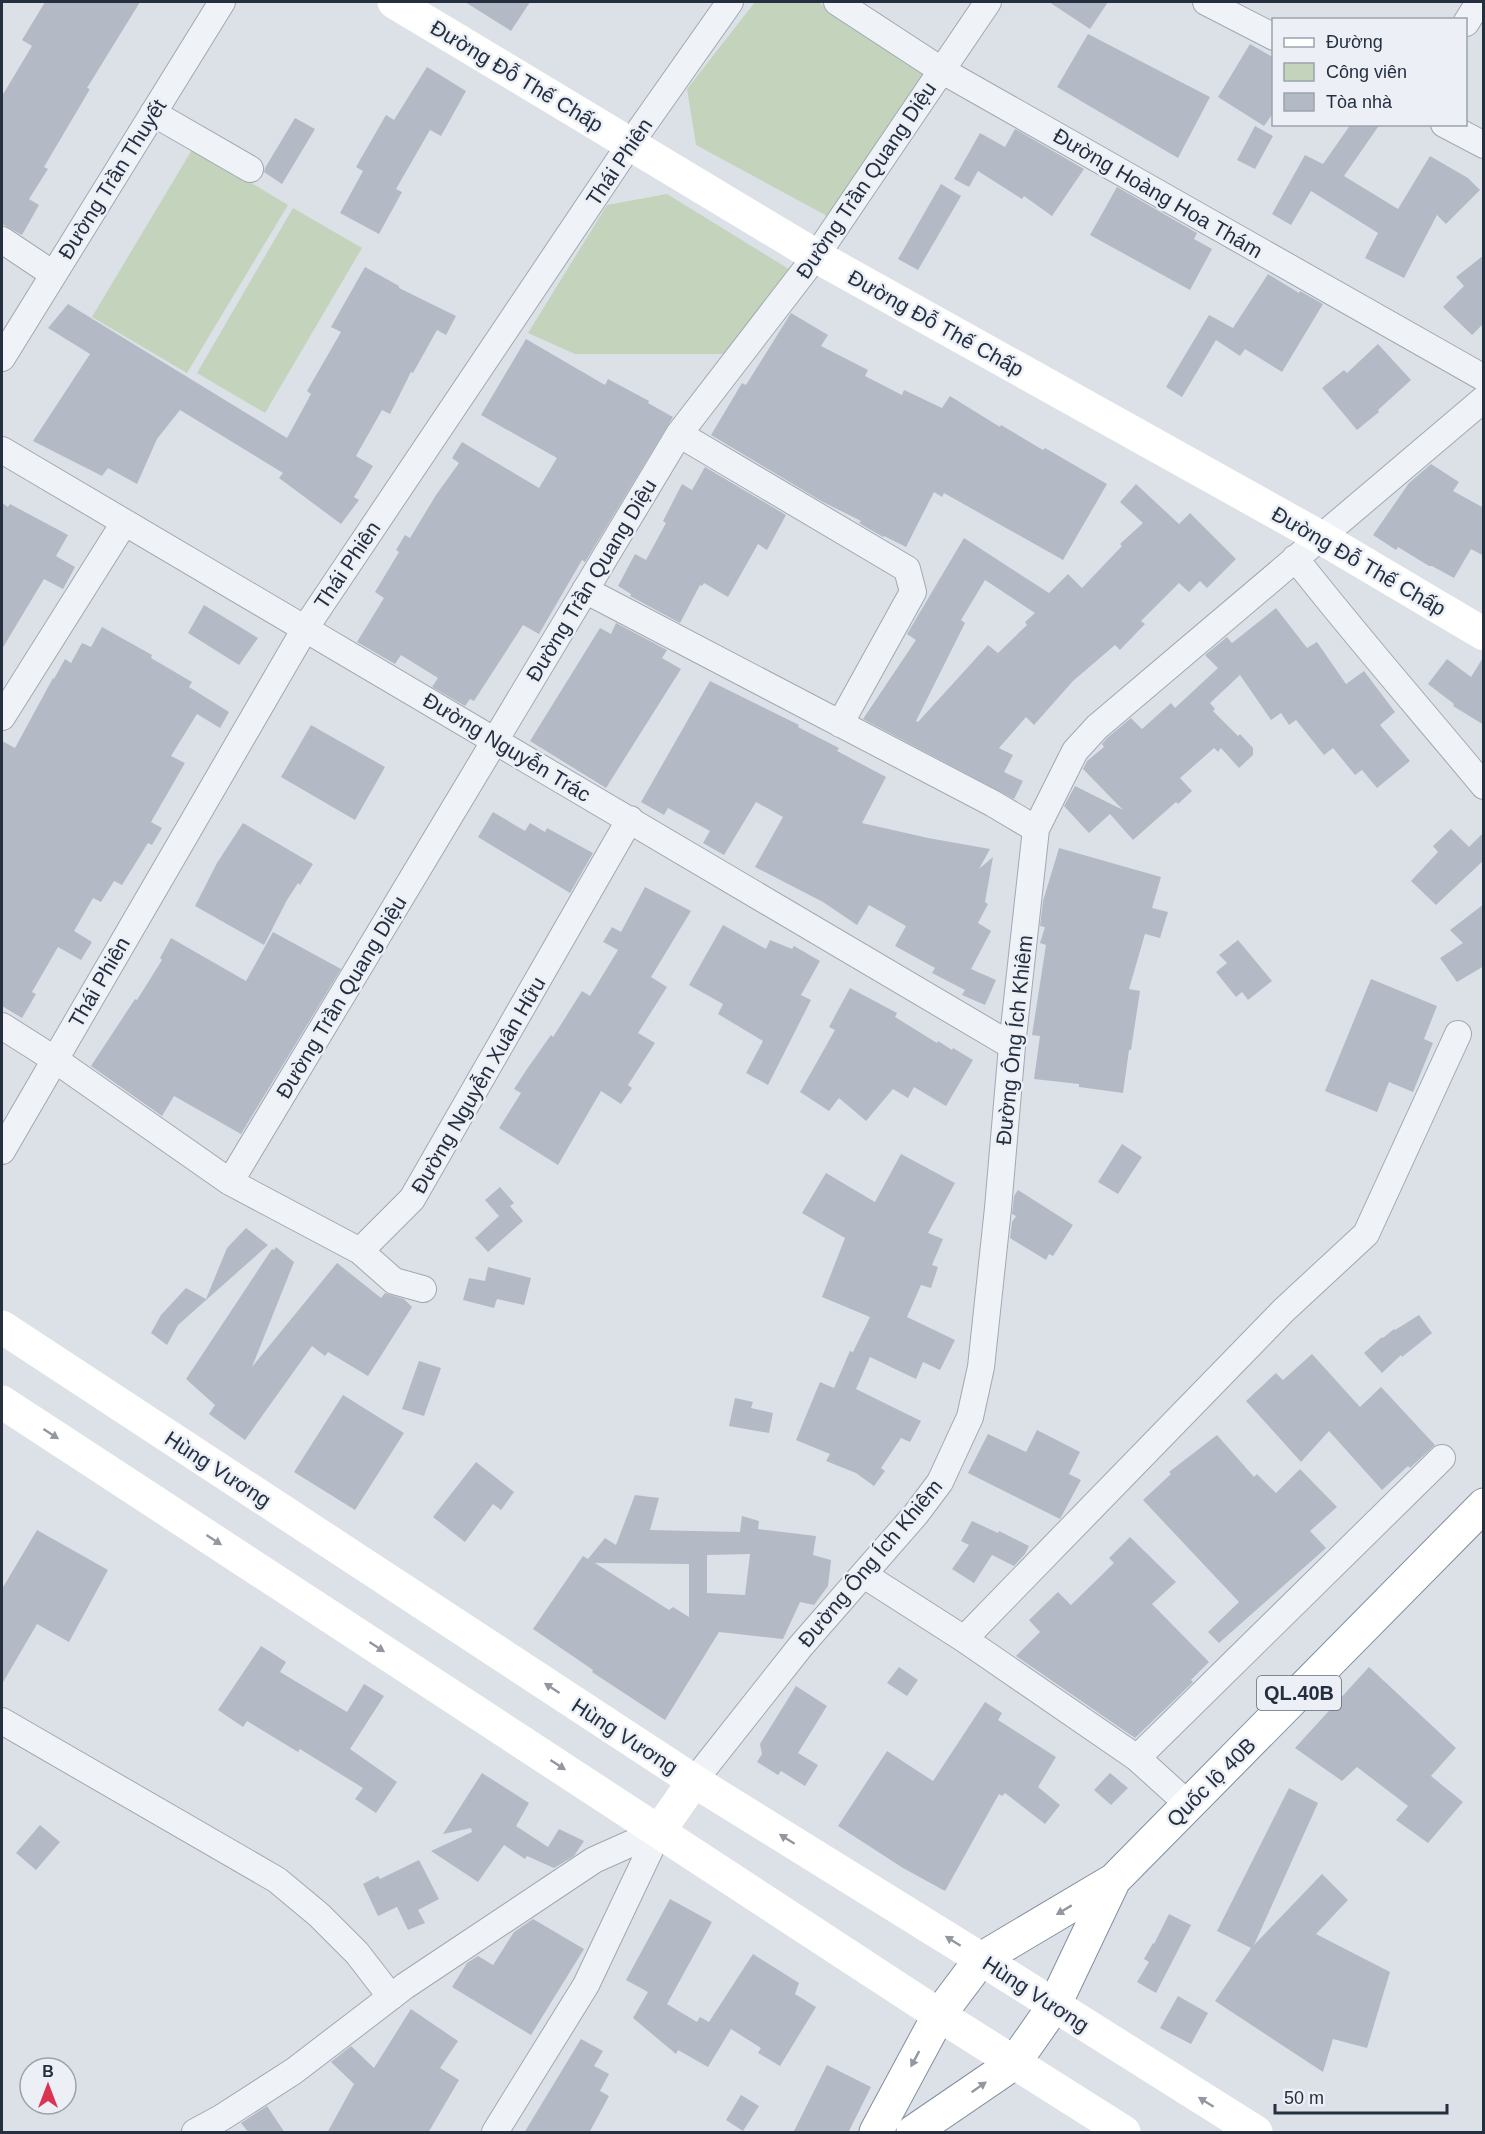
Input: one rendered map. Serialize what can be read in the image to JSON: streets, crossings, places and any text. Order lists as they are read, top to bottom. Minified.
{"streets":{"main road":["Đường Đỗ Thế Chấp","Hùng Vương","QL.40B","Quốc lộ 40B"],"street":["Thái Phiên","Đường Trần Thuyết","Đường Trần Quang Diệu","Đường Hoàng Hoa Thám","Đường Nguyễn Trác","Đường Ông Ích Khiêm","Đường Nguyễn Xuân Hữu"]},"crossings":[["Đường Đỗ Thế Chấp","Thái Phiên"],["Đường Đỗ Thế Chấp","Đường Trần Quang Diệu"],["Đường Đỗ Thế Chấp","Đường Ông Ích Khiêm"],["Thái Phiên","Đường Nguyễn Trác"],["Đường Trần Quang Diệu","Đường Hoàng Hoa Thám"],["Đường Trần Quang Diệu","Đường Nguyễn Trác"],["Đường Nguyễn Trác","Đường Ông Ích Khiêm"],["Đường Nguyễn Trác","Đường Nguyễn Xuân Hữu"],["Đường Ông Ích Khiêm","Hùng Vương"]],"legend":["Đường","Công viên","Tòa nhà"],"scale_bar":"50 m","north":"top"}
